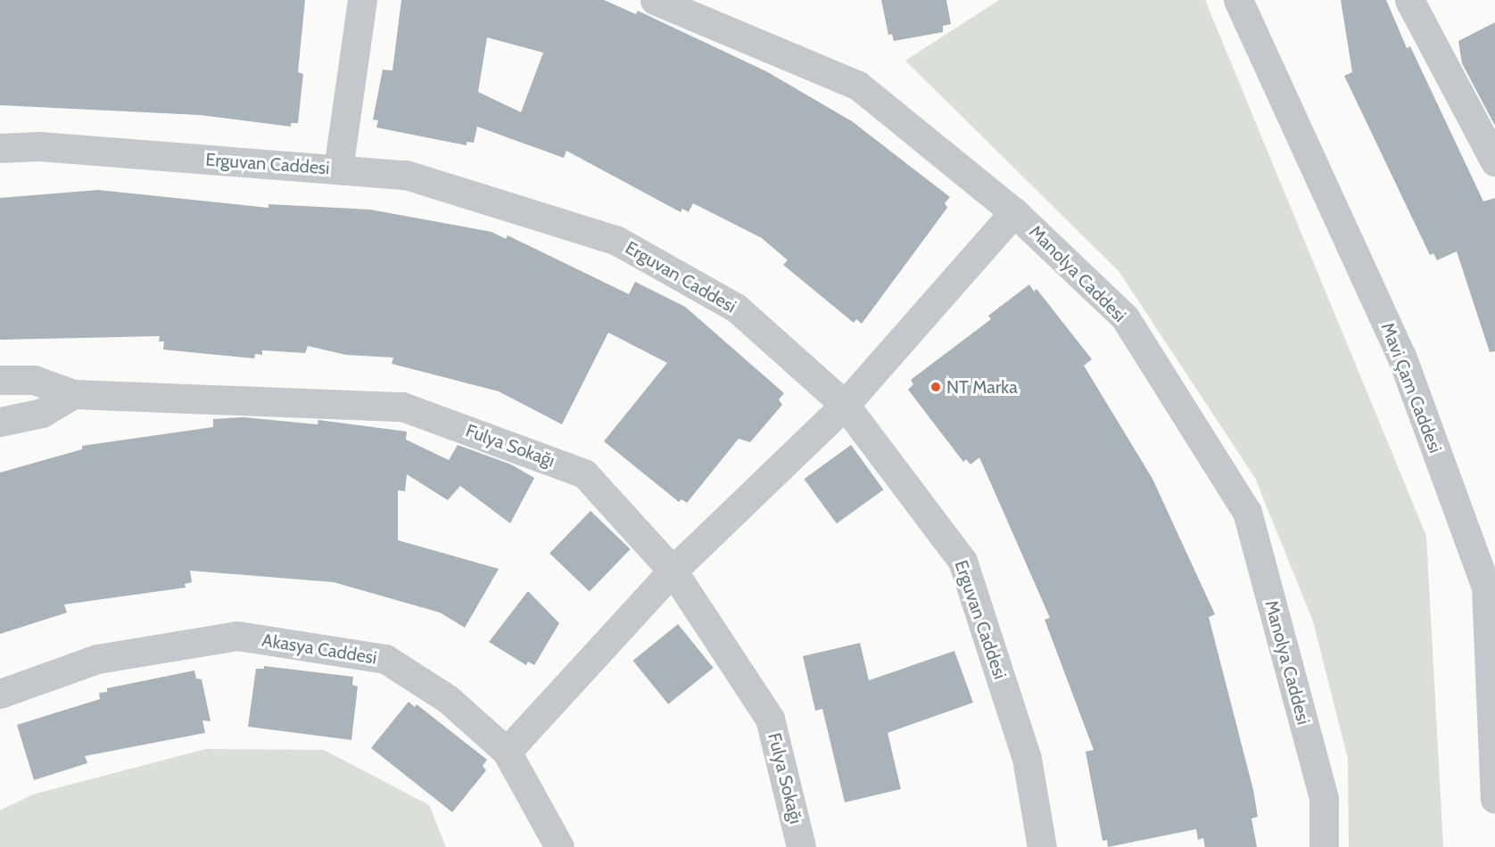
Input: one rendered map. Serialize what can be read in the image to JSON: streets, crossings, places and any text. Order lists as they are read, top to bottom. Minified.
{"streets":{"street":["Erguvan Caddesi","Manolya Caddesi","Mavi Çam Caddesi","Fulya Sokağı","Akasya Caddesi"]},"places":["NT Marka"]}
